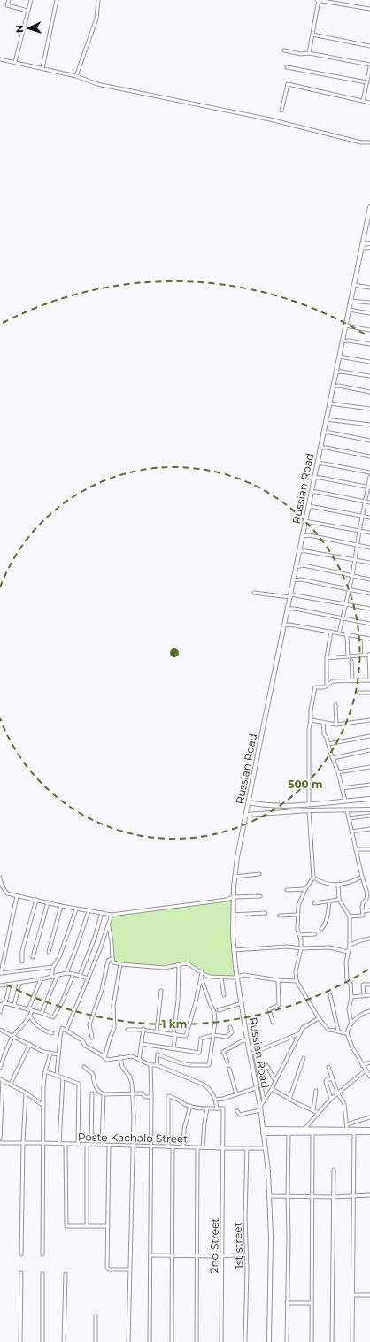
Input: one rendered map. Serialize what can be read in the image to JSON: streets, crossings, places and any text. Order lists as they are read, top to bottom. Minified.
{"streets":{"main road":["Russian Road"],"street":["Poste Kachalo Street","2nd Street","1st street"]},"crossings":[["Russian Road","Poste Kachalo Street"],["Poste Kachalo Street","2nd Street"],["Poste Kachalo Street","1st street"]],"north":"left","rings":["500 m","1 km"]}
